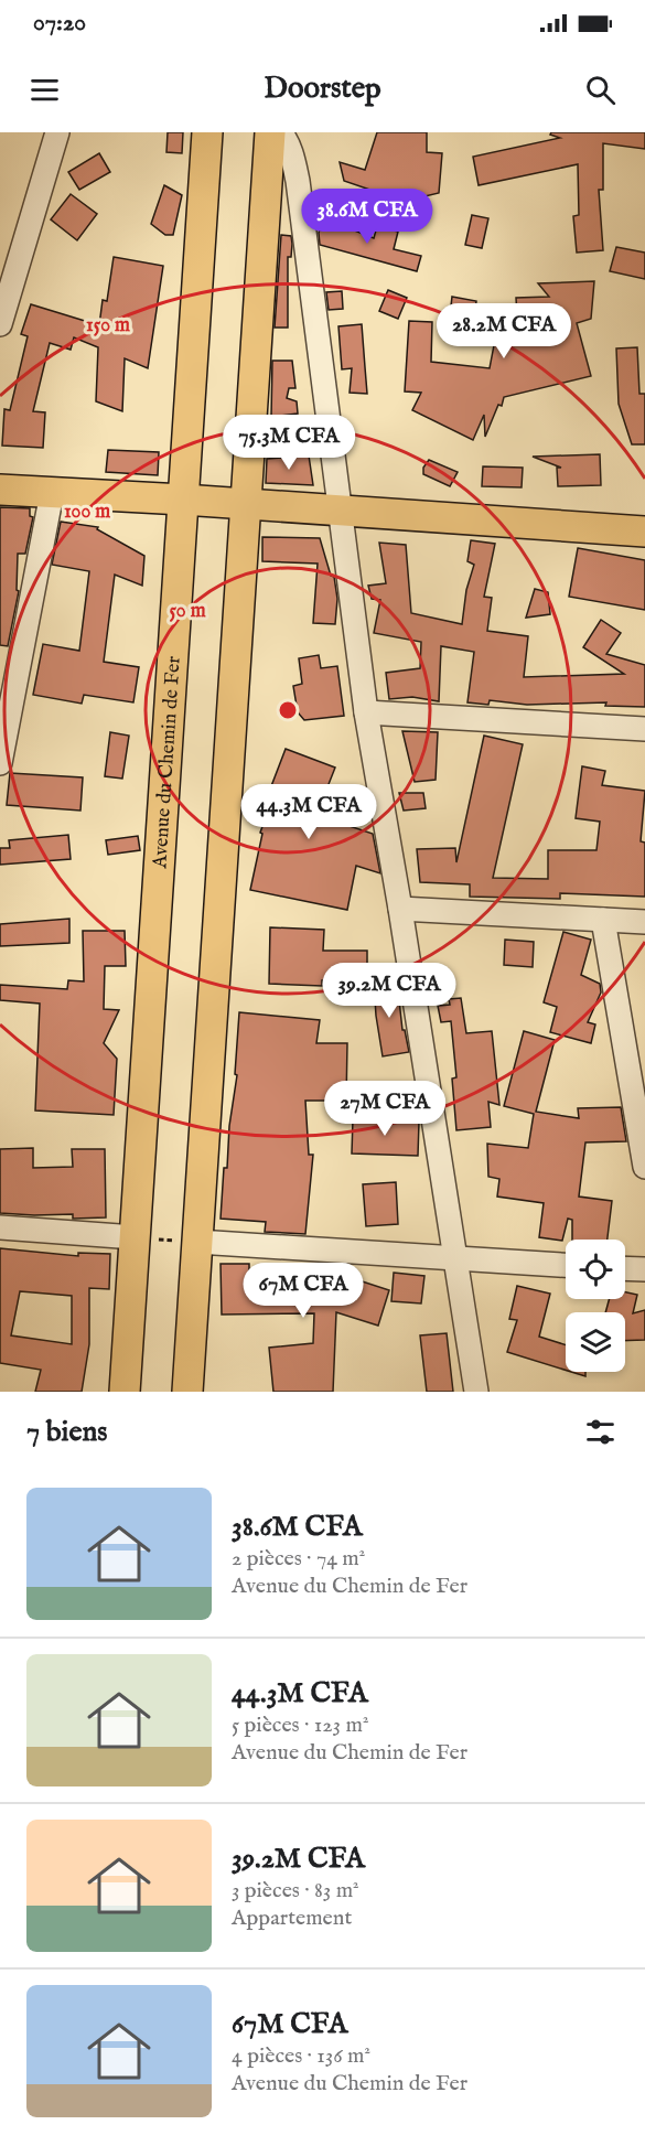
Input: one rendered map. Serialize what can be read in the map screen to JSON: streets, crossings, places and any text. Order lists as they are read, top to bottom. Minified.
{"streets":{"main road":["Avenue du Chemin de Fer"]},"page":{"status":"07:20","header":"Doorstep","price":["38.6M CFA","28.2M CFA","75.3M CFA","44.3M CFA","39.2M CFA","27M CFA","67M CFA"],"heading":"7 biens","list":[{"name":"38.6M CFA","note":"2 pièces · 74 m² · Avenue du Chemin de Fer"},{"name":"44.3M CFA","note":"5 pièces · 123 m² · Avenue du Chemin de Fer"},{"name":"39.2M CFA","note":"3 pièces · 83 m² · Appartement"},{"name":"67M CFA","note":"4 pièces · 136 m² · Avenue du Chemin de Fer"}]},"rings":["150 m","100 m","50 m"]}
